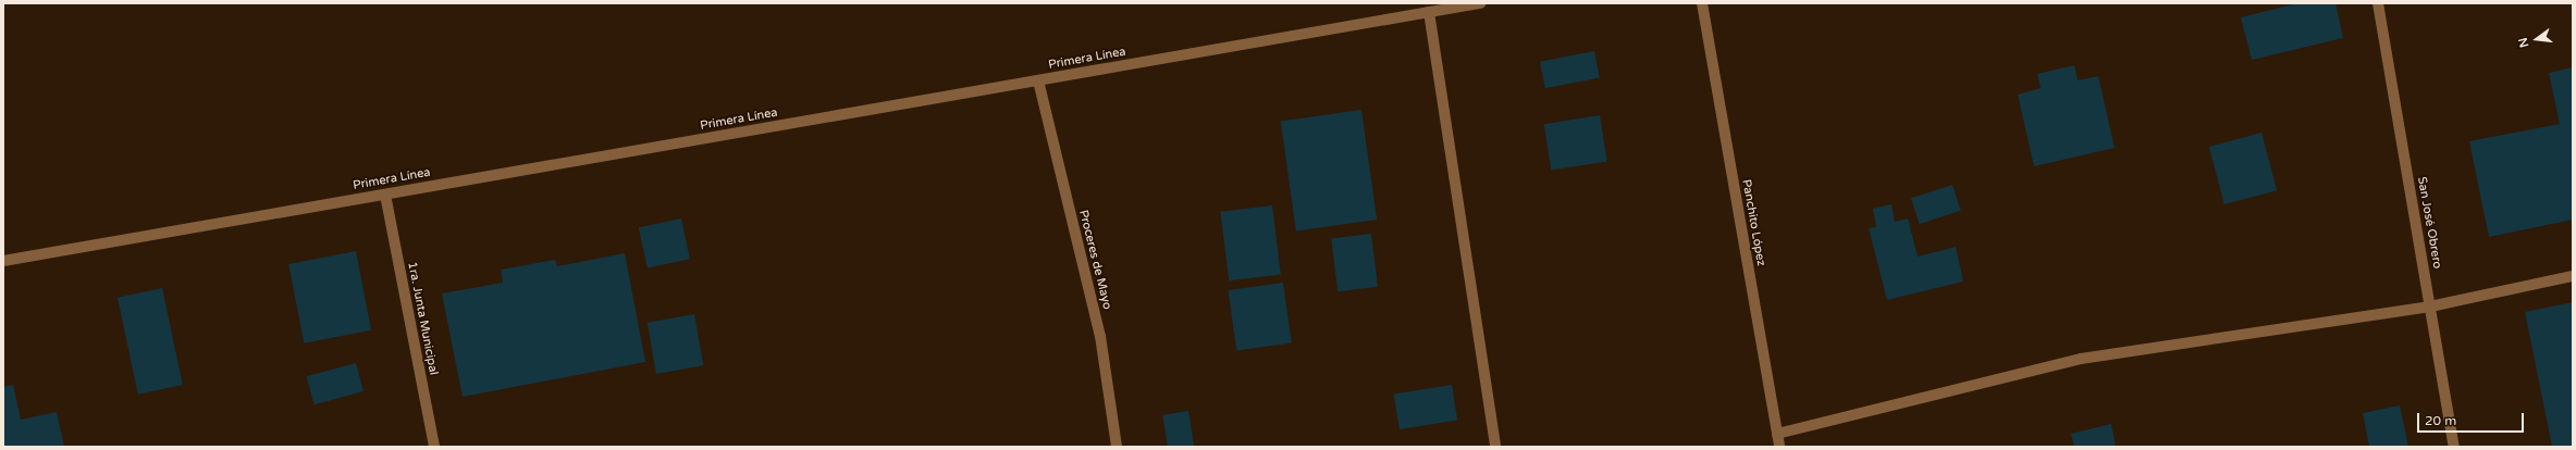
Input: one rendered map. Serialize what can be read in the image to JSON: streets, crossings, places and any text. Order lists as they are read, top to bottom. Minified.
{"streets":{"street":["Primera Línea","Panchito López","San José Obrero","Proceres de Mayo","1ra. Junta Municipal"]},"crossings":[["Primera Línea","Proceres de Mayo"],["Primera Línea","1ra. Junta Municipal"]],"scale_bar":"20 m","north":"left"}
